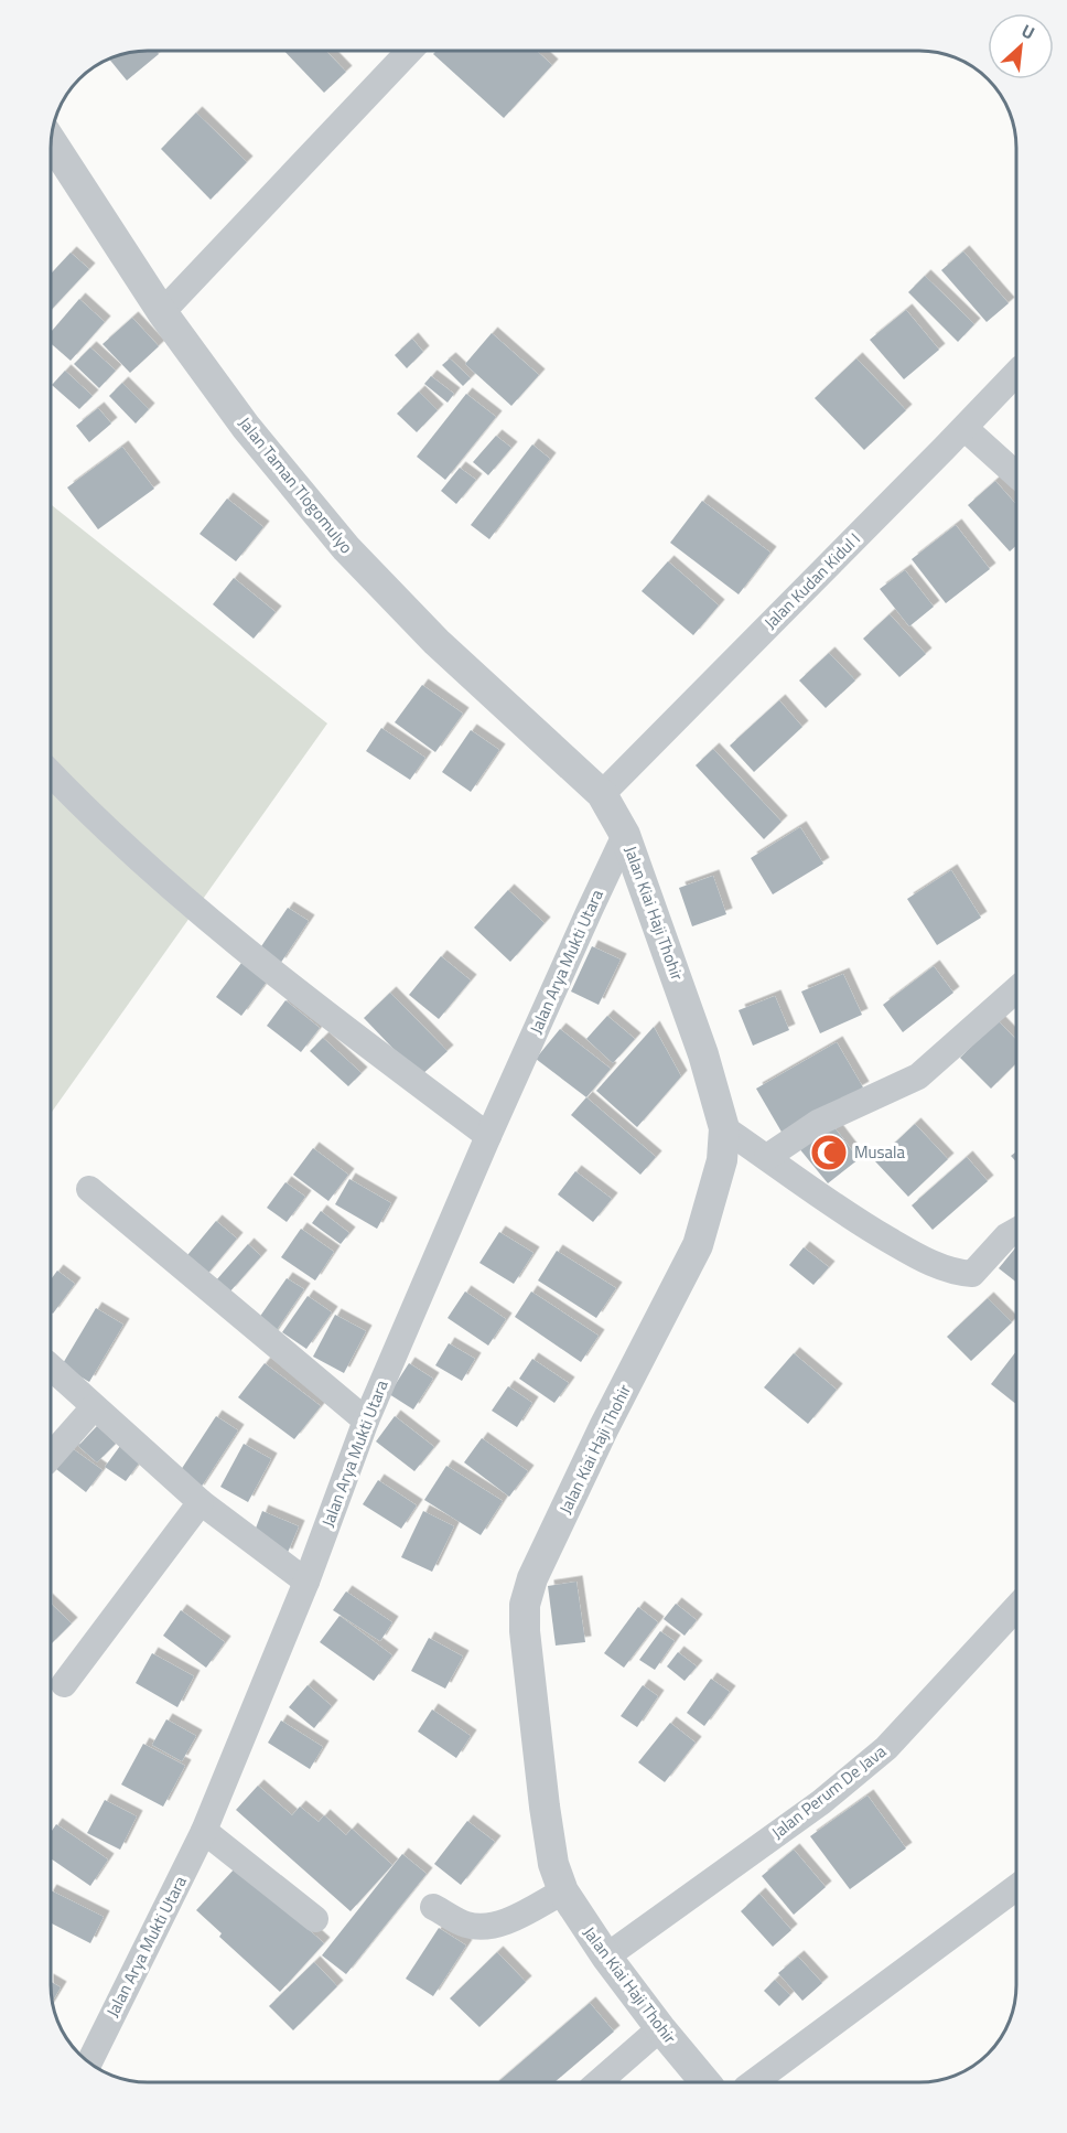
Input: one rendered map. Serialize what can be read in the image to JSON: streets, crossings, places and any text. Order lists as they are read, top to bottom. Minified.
{"streets":{"street":["Jalan Taman Tlogomulyo","Jalan Kudan Kidul I","Jalan Kiai Haji Thohir","Jalan Arya Mukti Utara","Jalan Perum De Java"]},"crossings":[["Jalan Taman Tlogomulyo","Jalan Kudan Kidul I"],["Jalan Taman Tlogomulyo","Jalan Kiai Haji Thohir"],["Jalan Kudan Kidul I","Jalan Kiai Haji Thohir"],["Jalan Kiai Haji Thohir","Jalan Arya Mukti Utara"],["Jalan Kiai Haji Thohir","Jalan Perum De Java"]],"places":{"mosque":["Musala"]},"north":"top right"}
